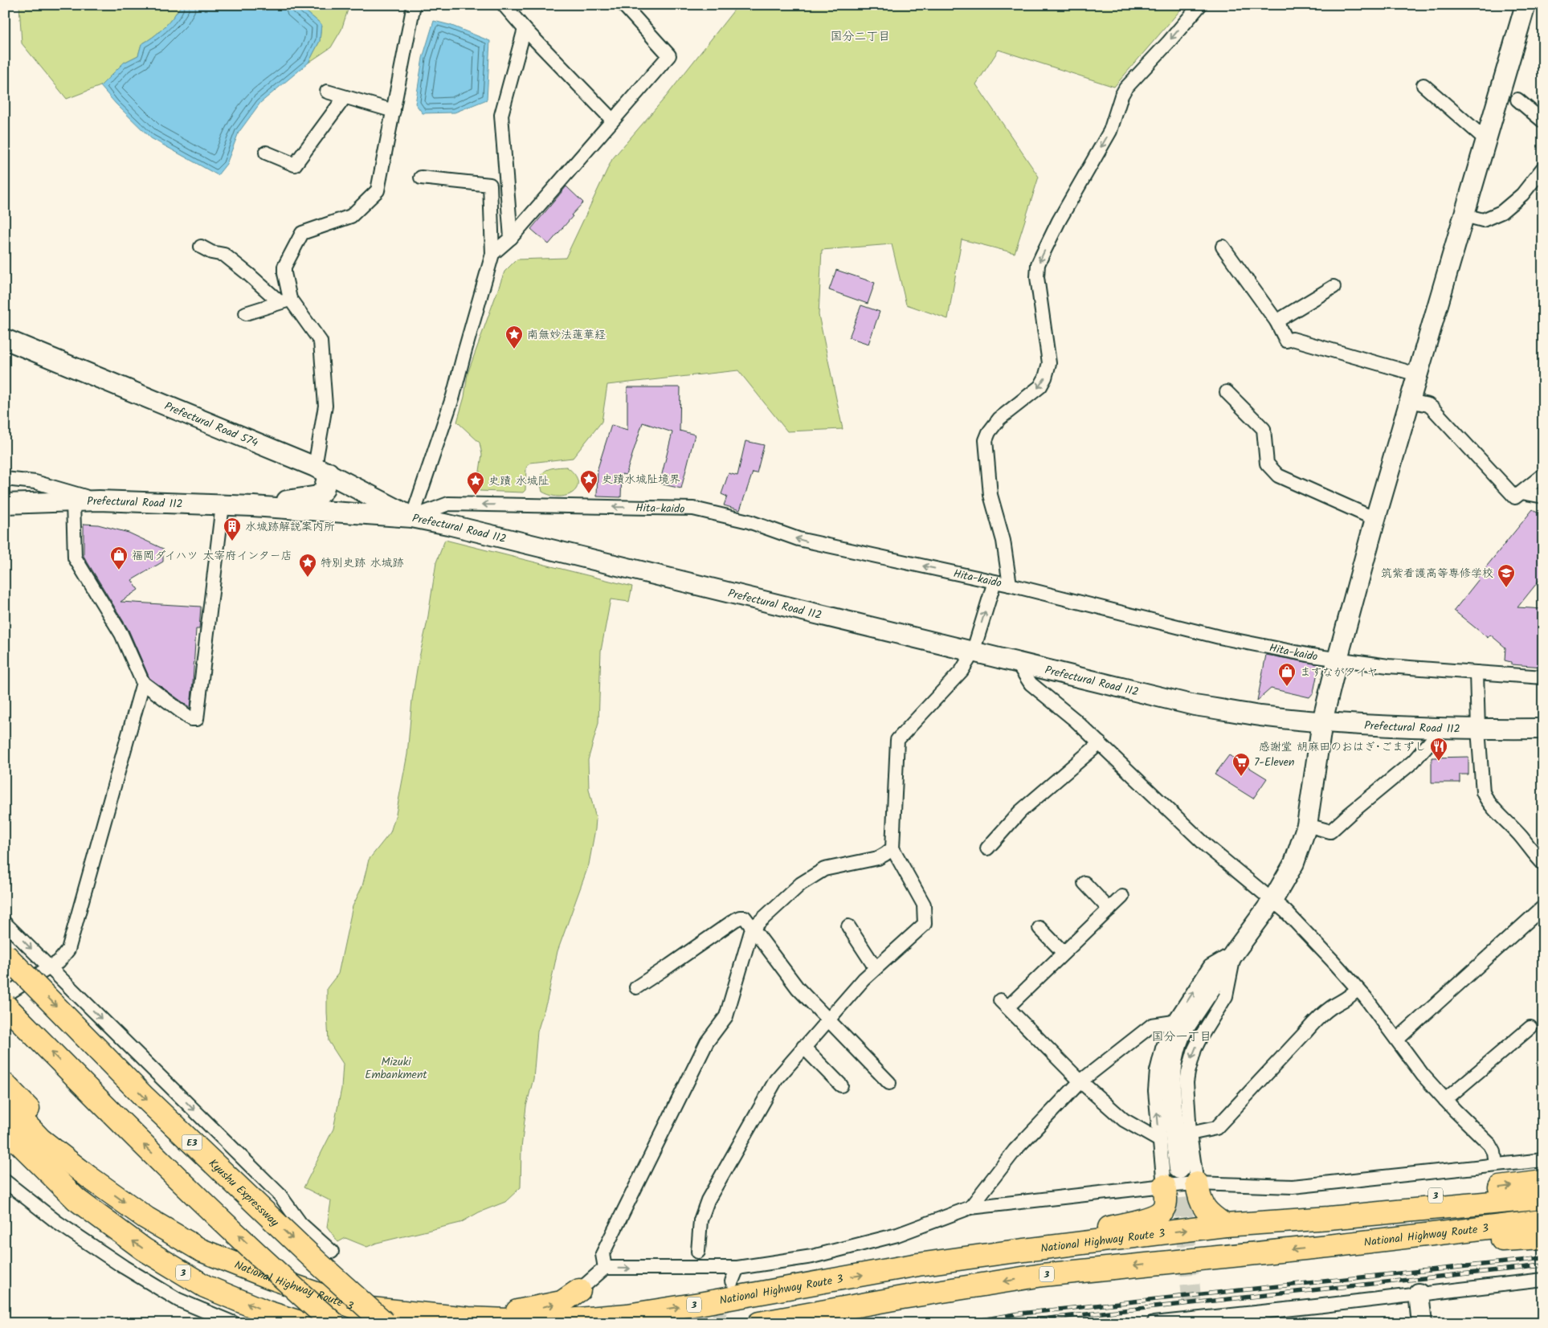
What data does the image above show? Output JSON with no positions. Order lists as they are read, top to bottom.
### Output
{
  "streets": {
    "highway": [
      "E3",
      "Kyushu Expressway",
      "3",
      "National Highway Route 3"
    ],
    "main road": ["Prefectural Road 574", "Prefectural Road 112"],
    "street": ["Hita-kaido"]
  },
  "crossings": [
    ["Prefectural Road 574", "Prefectural Road 112"],
    ["Prefectural Road 574", "Hita-kaido"],
    ["Prefectural Road 112", "Hita-kaido"],
    ["3", "National Highway Route 3"]
  ],
  "one_way": ["Hita-kaido"],
  "districts": ["国分二丁目", "国分一丁目"],
  "parks": ["Mizuki Embankment"],
  "places": {
    "place": [
      "南無妙法蓮華経",
      "史蹟水城阯境界",
      "史蹟 水城阯",
      "特別史跡 水城跡"
    ],
    "building": ["水城跡解説案内所"],
    "shop": ["福岡ダイハツ 太宰府インタ－店", "ますながタイヤ"],
    "school or university": ["筑紫看護高等専修学校"],
    "restaurant": ["感謝堂 胡麻田のおはぎ･ごまずし"],
    "supermarket": ["7-Eleven"]
  }
}
